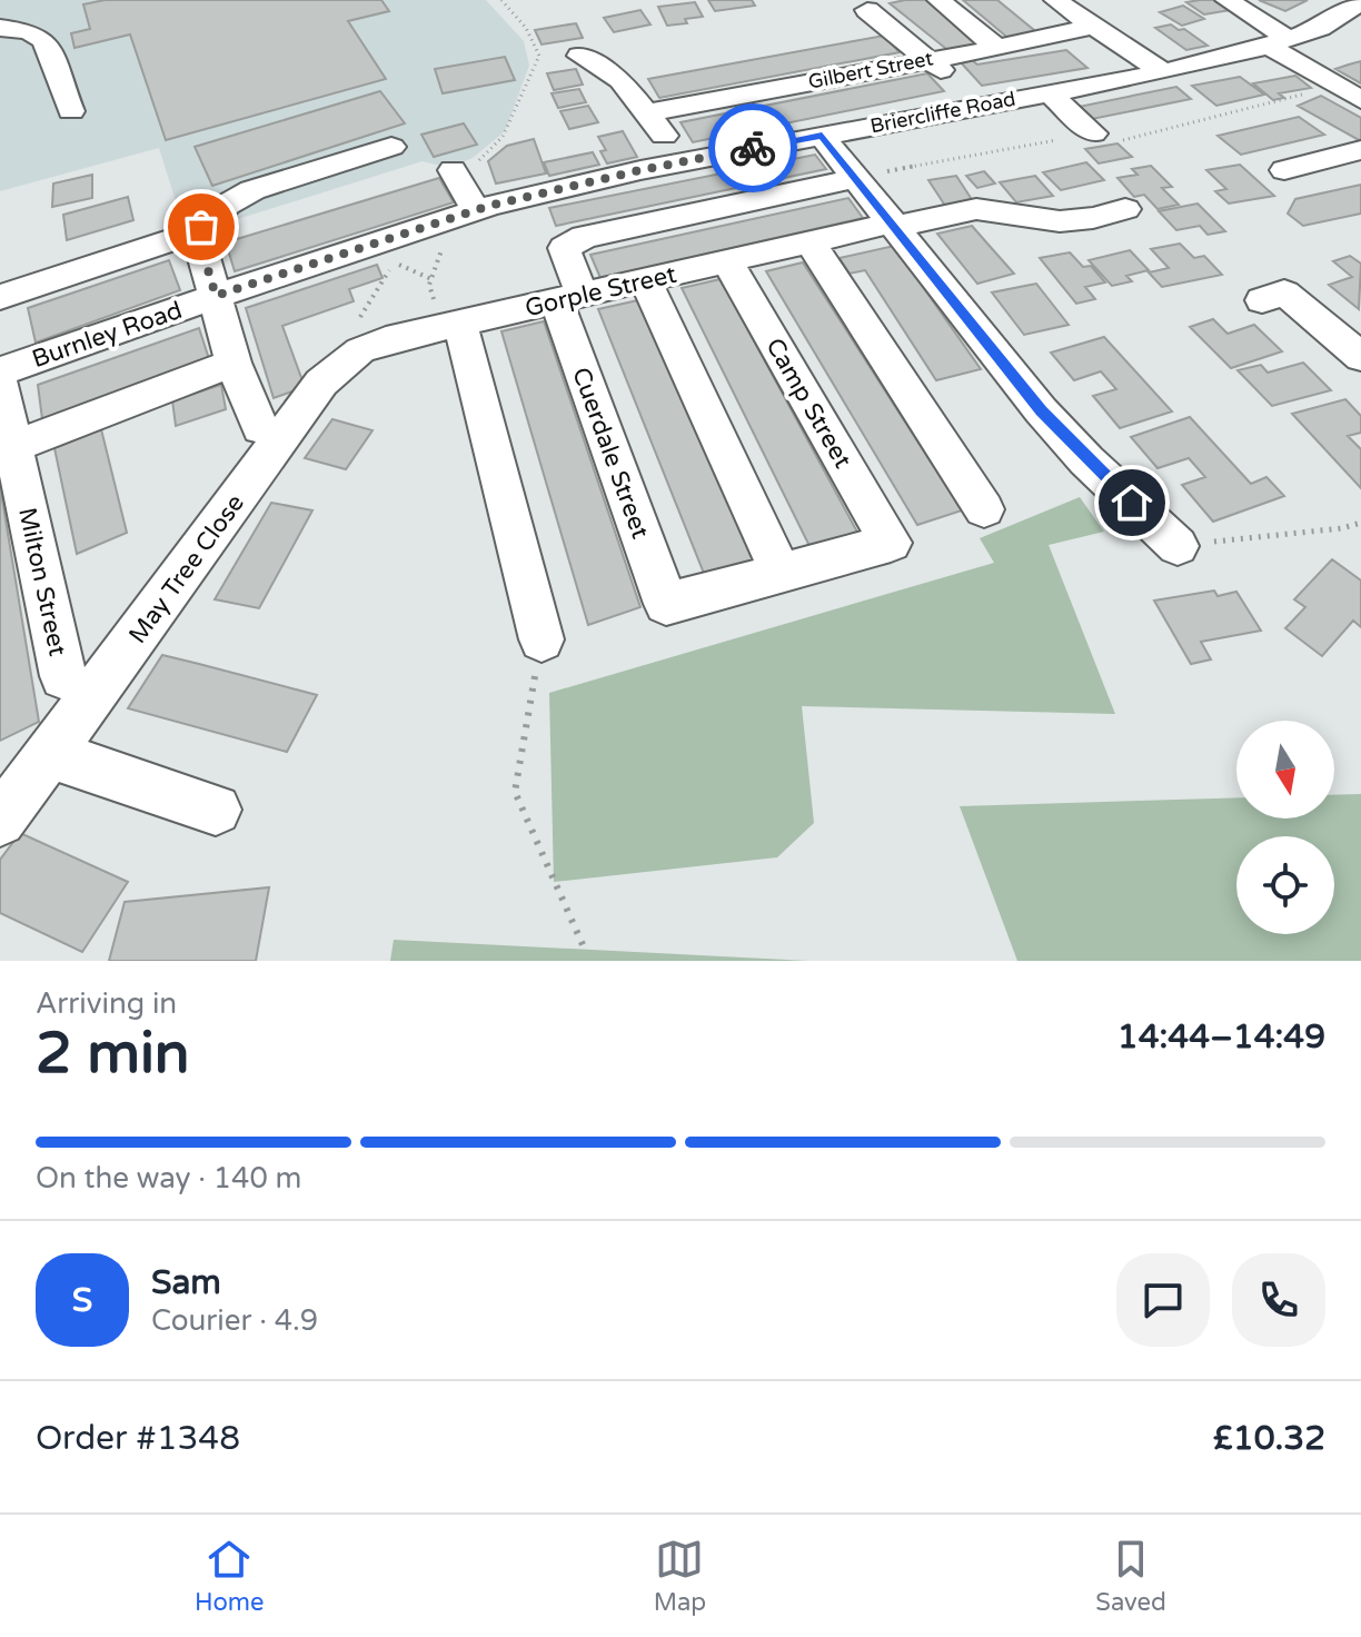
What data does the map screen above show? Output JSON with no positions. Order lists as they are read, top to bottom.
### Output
{
  "streets": {
    "street": [
      "Gilbert Street",
      "Briercliffe Road",
      "Gorple Street",
      "Burnley Road",
      "Camp Street",
      "Cuerdale Street",
      "May Tree Close",
      "Milton Street"
    ]
  },
  "crossings": [
    ["Briercliffe Road", "Burnley Road"],
    ["Gorple Street", "Camp Street"],
    ["Gorple Street", "Cuerdale Street"],
    ["Gorple Street", "May Tree Close"],
    ["Burnley Road", "Milton Street"],
    ["Camp Street", "Cuerdale Street"]
  ],
  "north": "bottom",
  "page": {
    "heading": ["2 min", "Arriving in", "14:44–14:49"],
    "panel": [
      "Sam",
      "Courier · 4.9",
      "Order #1348",
      "£10.32"
    ],
    "bar": "On the way · 140 m",
    "round": "S",
    "tabs": ["Home", "Map", "Saved"]
  }
}
